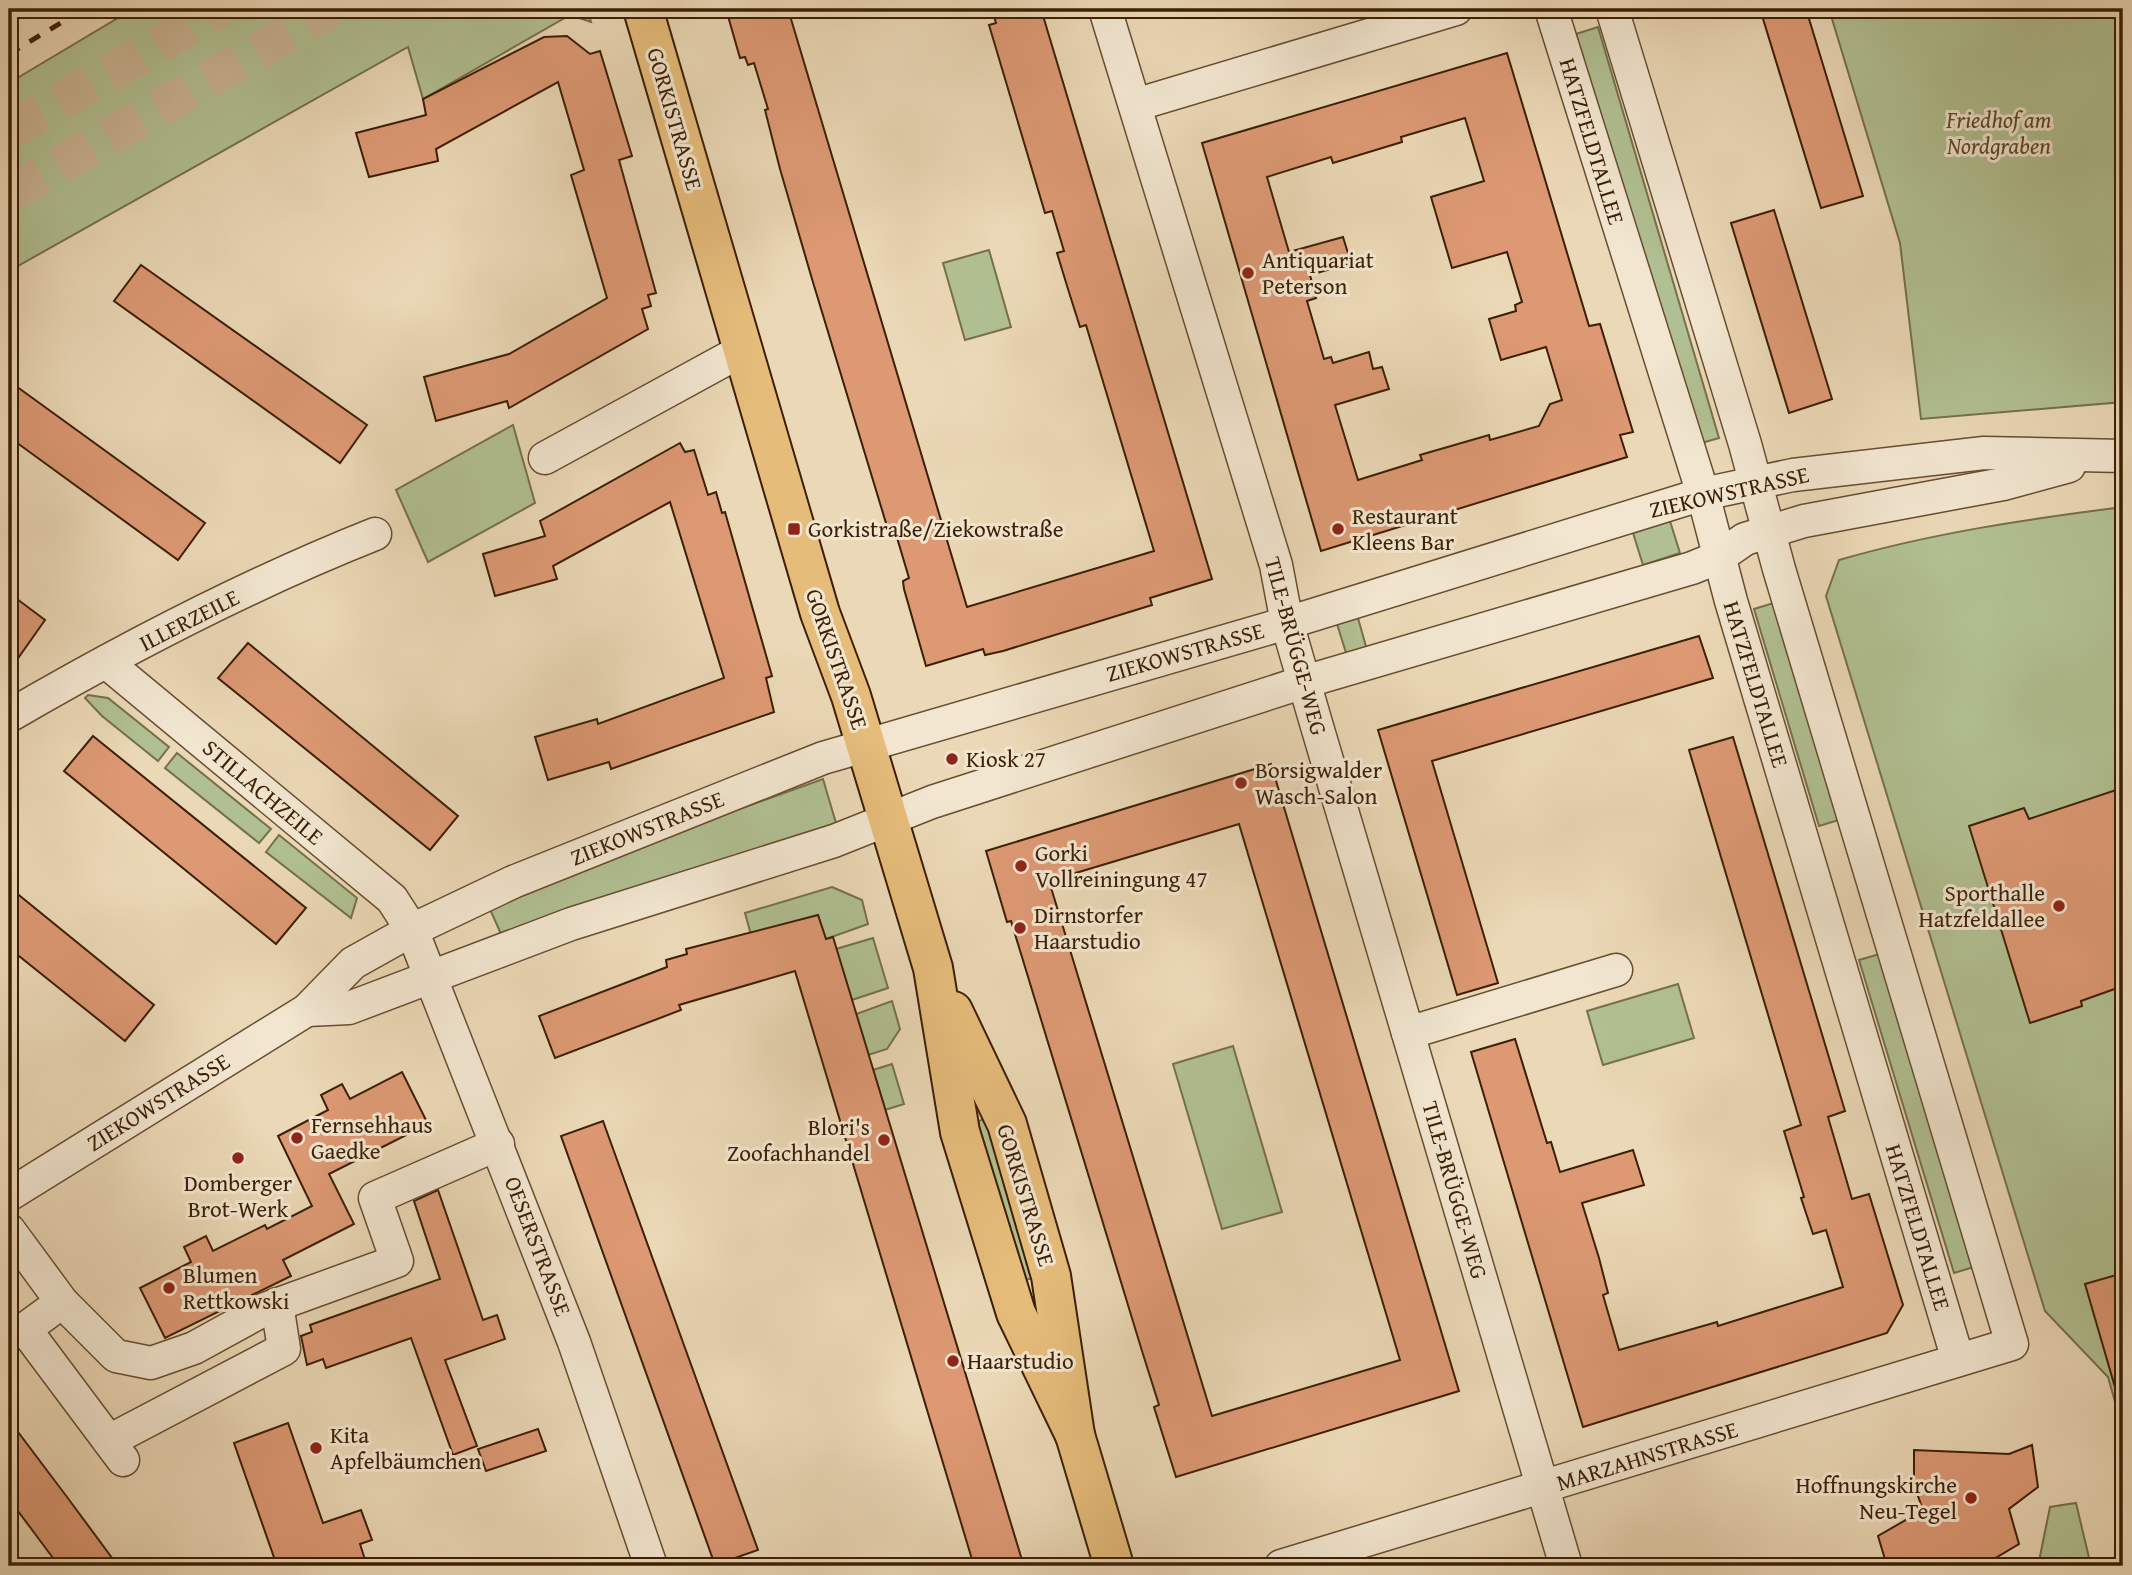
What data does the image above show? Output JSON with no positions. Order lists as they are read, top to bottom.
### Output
{
  "streets": {
    "main road": ["GORKISTRASSE"],
    "street": [
      "HATZFELDTALLEE",
      "ZIEKOWSTRASSE",
      "ILLERZEILE",
      "TILE-BRÜGGE-WEG",
      "STILLACHZEILE",
      "OESERSTRASSE",
      "MARZAHNSTRASSE"
    ]
  },
  "crossings": [
    ["GORKISTRASSE", "ZIEKOWSTRASSE"],
    ["HATZFELDTALLEE", "ZIEKOWSTRASSE"],
    ["HATZFELDTALLEE", "MARZAHNSTRASSE"],
    ["ZIEKOWSTRASSE", "TILE-BRÜGGE-WEG"],
    ["ZIEKOWSTRASSE", "STILLACHZEILE"],
    ["ZIEKOWSTRASSE", "OESERSTRASSE"],
    ["ZIEKOWSTRASSE", "MARZAHNSTRASSE"],
    ["ILLERZEILE", "STILLACHZEILE"],
    ["TILE-BRÜGGE-WEG", "MARZAHNSTRASSE"],
    ["STILLACHZEILE", "OESERSTRASSE"]
  ],
  "parks": ["Friedhof am Nordgraben"],
  "places": {
    "other": [
      "Antiquariat Peterson",
      "Restaurant Kleens Bar",
      "Kiosk 27",
      "Borsigwalder Wasch-Salon",
      "Gorki Vollreiningung 47",
      "Sporthalle Hatzfeldallee",
      "Dirnstorfer Haarstudio",
      "Fernsehhaus Gaedke",
      "Blori's Zoofachhandel",
      "Domberger Brot-Werk",
      "Blumen Rettkowski",
      "Haarstudio",
      "Kita Apfelbäumchen",
      "Hoffnungskirche Neu-Tegel"
    ],
    "transit": ["Gorkistraße/Ziekowstraße"]
  }
}
